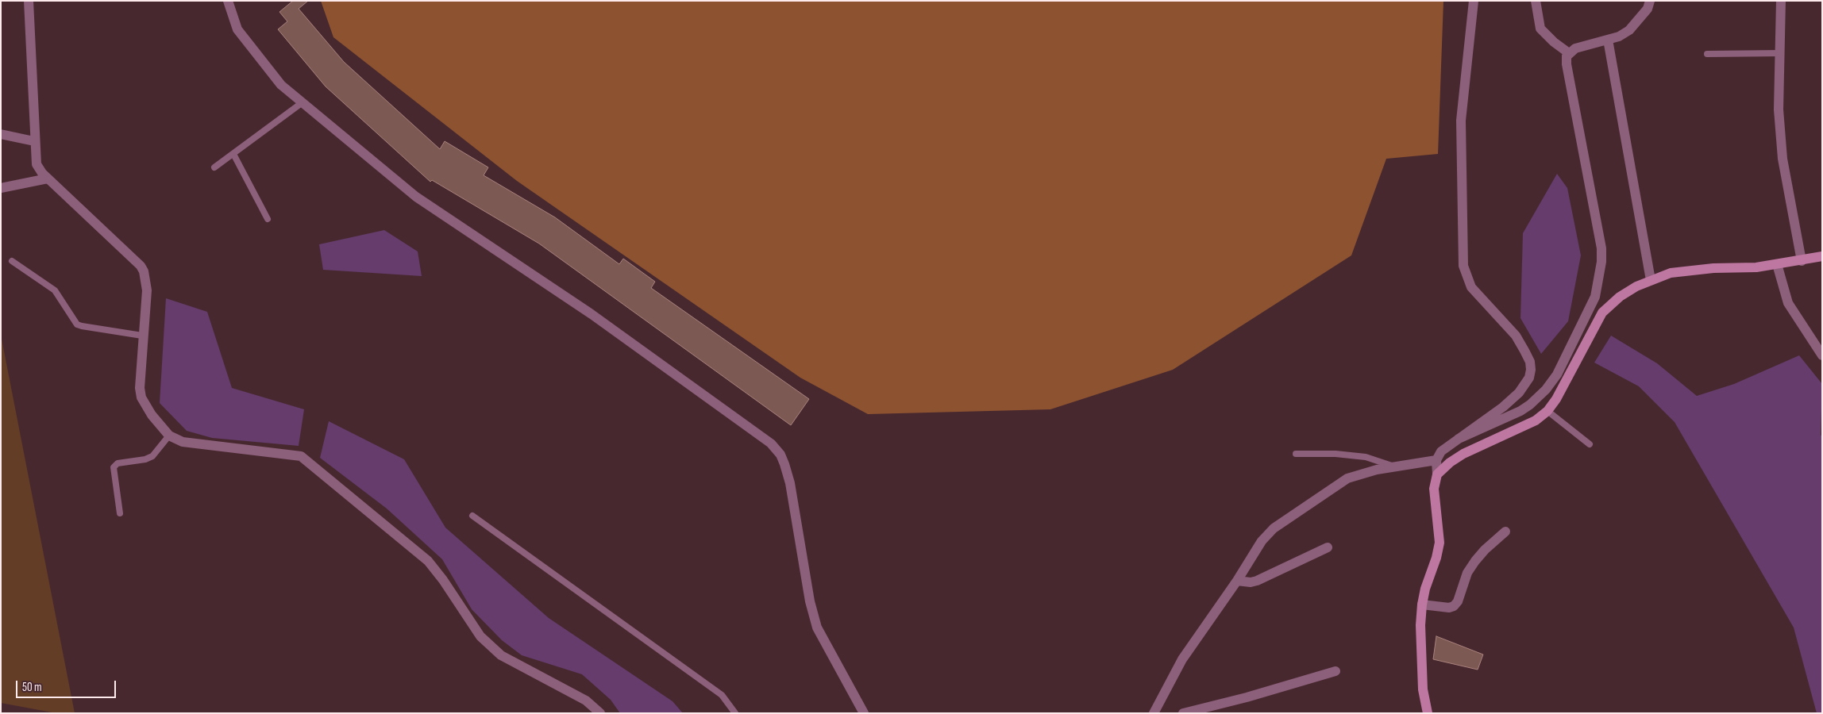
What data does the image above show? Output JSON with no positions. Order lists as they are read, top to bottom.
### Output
{
  "scale_bar": "50 m"
}
